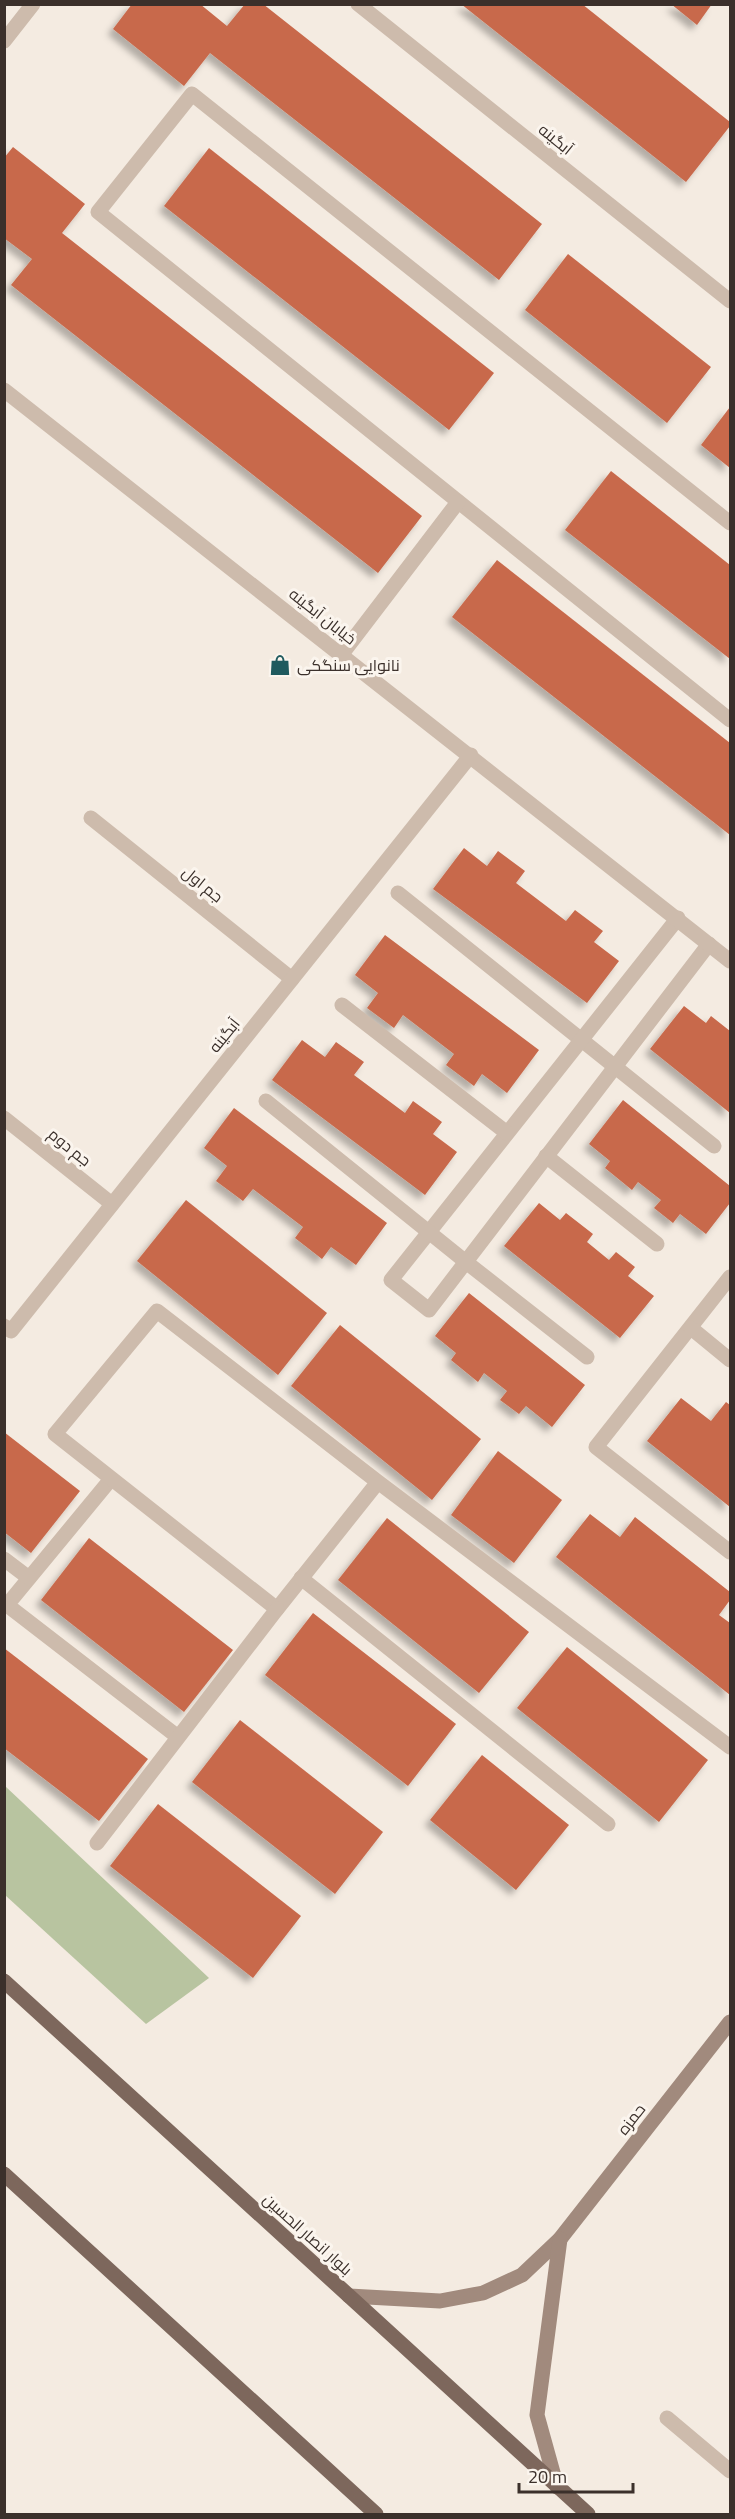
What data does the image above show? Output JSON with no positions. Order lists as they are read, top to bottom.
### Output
{
  "streets": {
    "main road": ["حمزه", "بلوار انصار الحسین"],
    "street": [
      "آبگینه",
      "خیابان آبگینه",
      "جم اول",
      "جم دوم"
    ]
  },
  "crossings": [
    ["آبگینه", "خیابان آبگینه"],
    ["آبگینه", "جم اول"],
    ["آبگینه", "جم دوم"],
    ["حمزه", "بلوار انصار الحسین"]
  ],
  "places": {
    "shop": ["نانوایی سنگکی"]
  },
  "scale_bar": "20 m"
}
